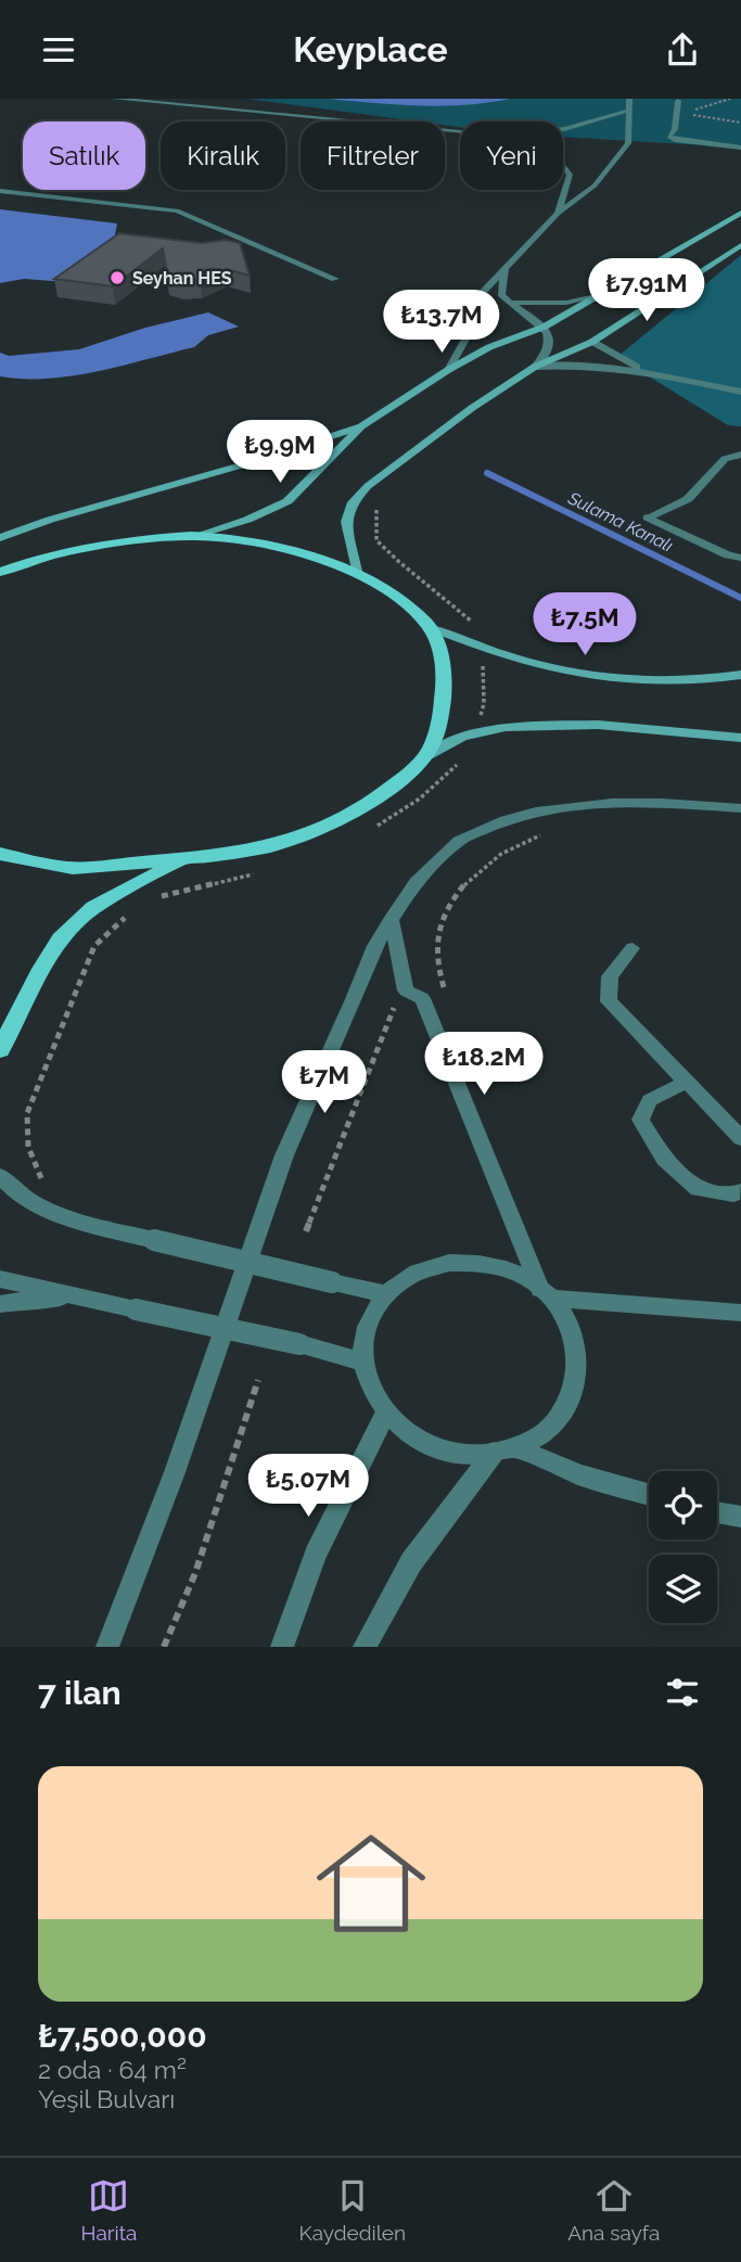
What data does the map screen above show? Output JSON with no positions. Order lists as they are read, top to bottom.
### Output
{
  "water": ["Sulama Kanalı"],
  "places": ["Seyhan HES"],
  "page": {
    "header": "Keyplace",
    "chip": [
      "Satılık",
      "Kiralık",
      "Filtreler",
      "Yeni"
    ],
    "price": [
      "₺7.91M",
      "₺13.7M",
      "₺9.9M",
      "₺7.5M",
      "₺18.2M",
      "₺7M",
      "₺5.07M"
    ],
    "heading": "7 ilan",
    "list": [
      {
        "name": "₺7,500,000",
        "note": "2 oda · 64 m² · Yeşil Bulvarı"
      }
    ],
    "tabs": ["Harita", "Kaydedilen", "Ana sayfa"]
  }
}
